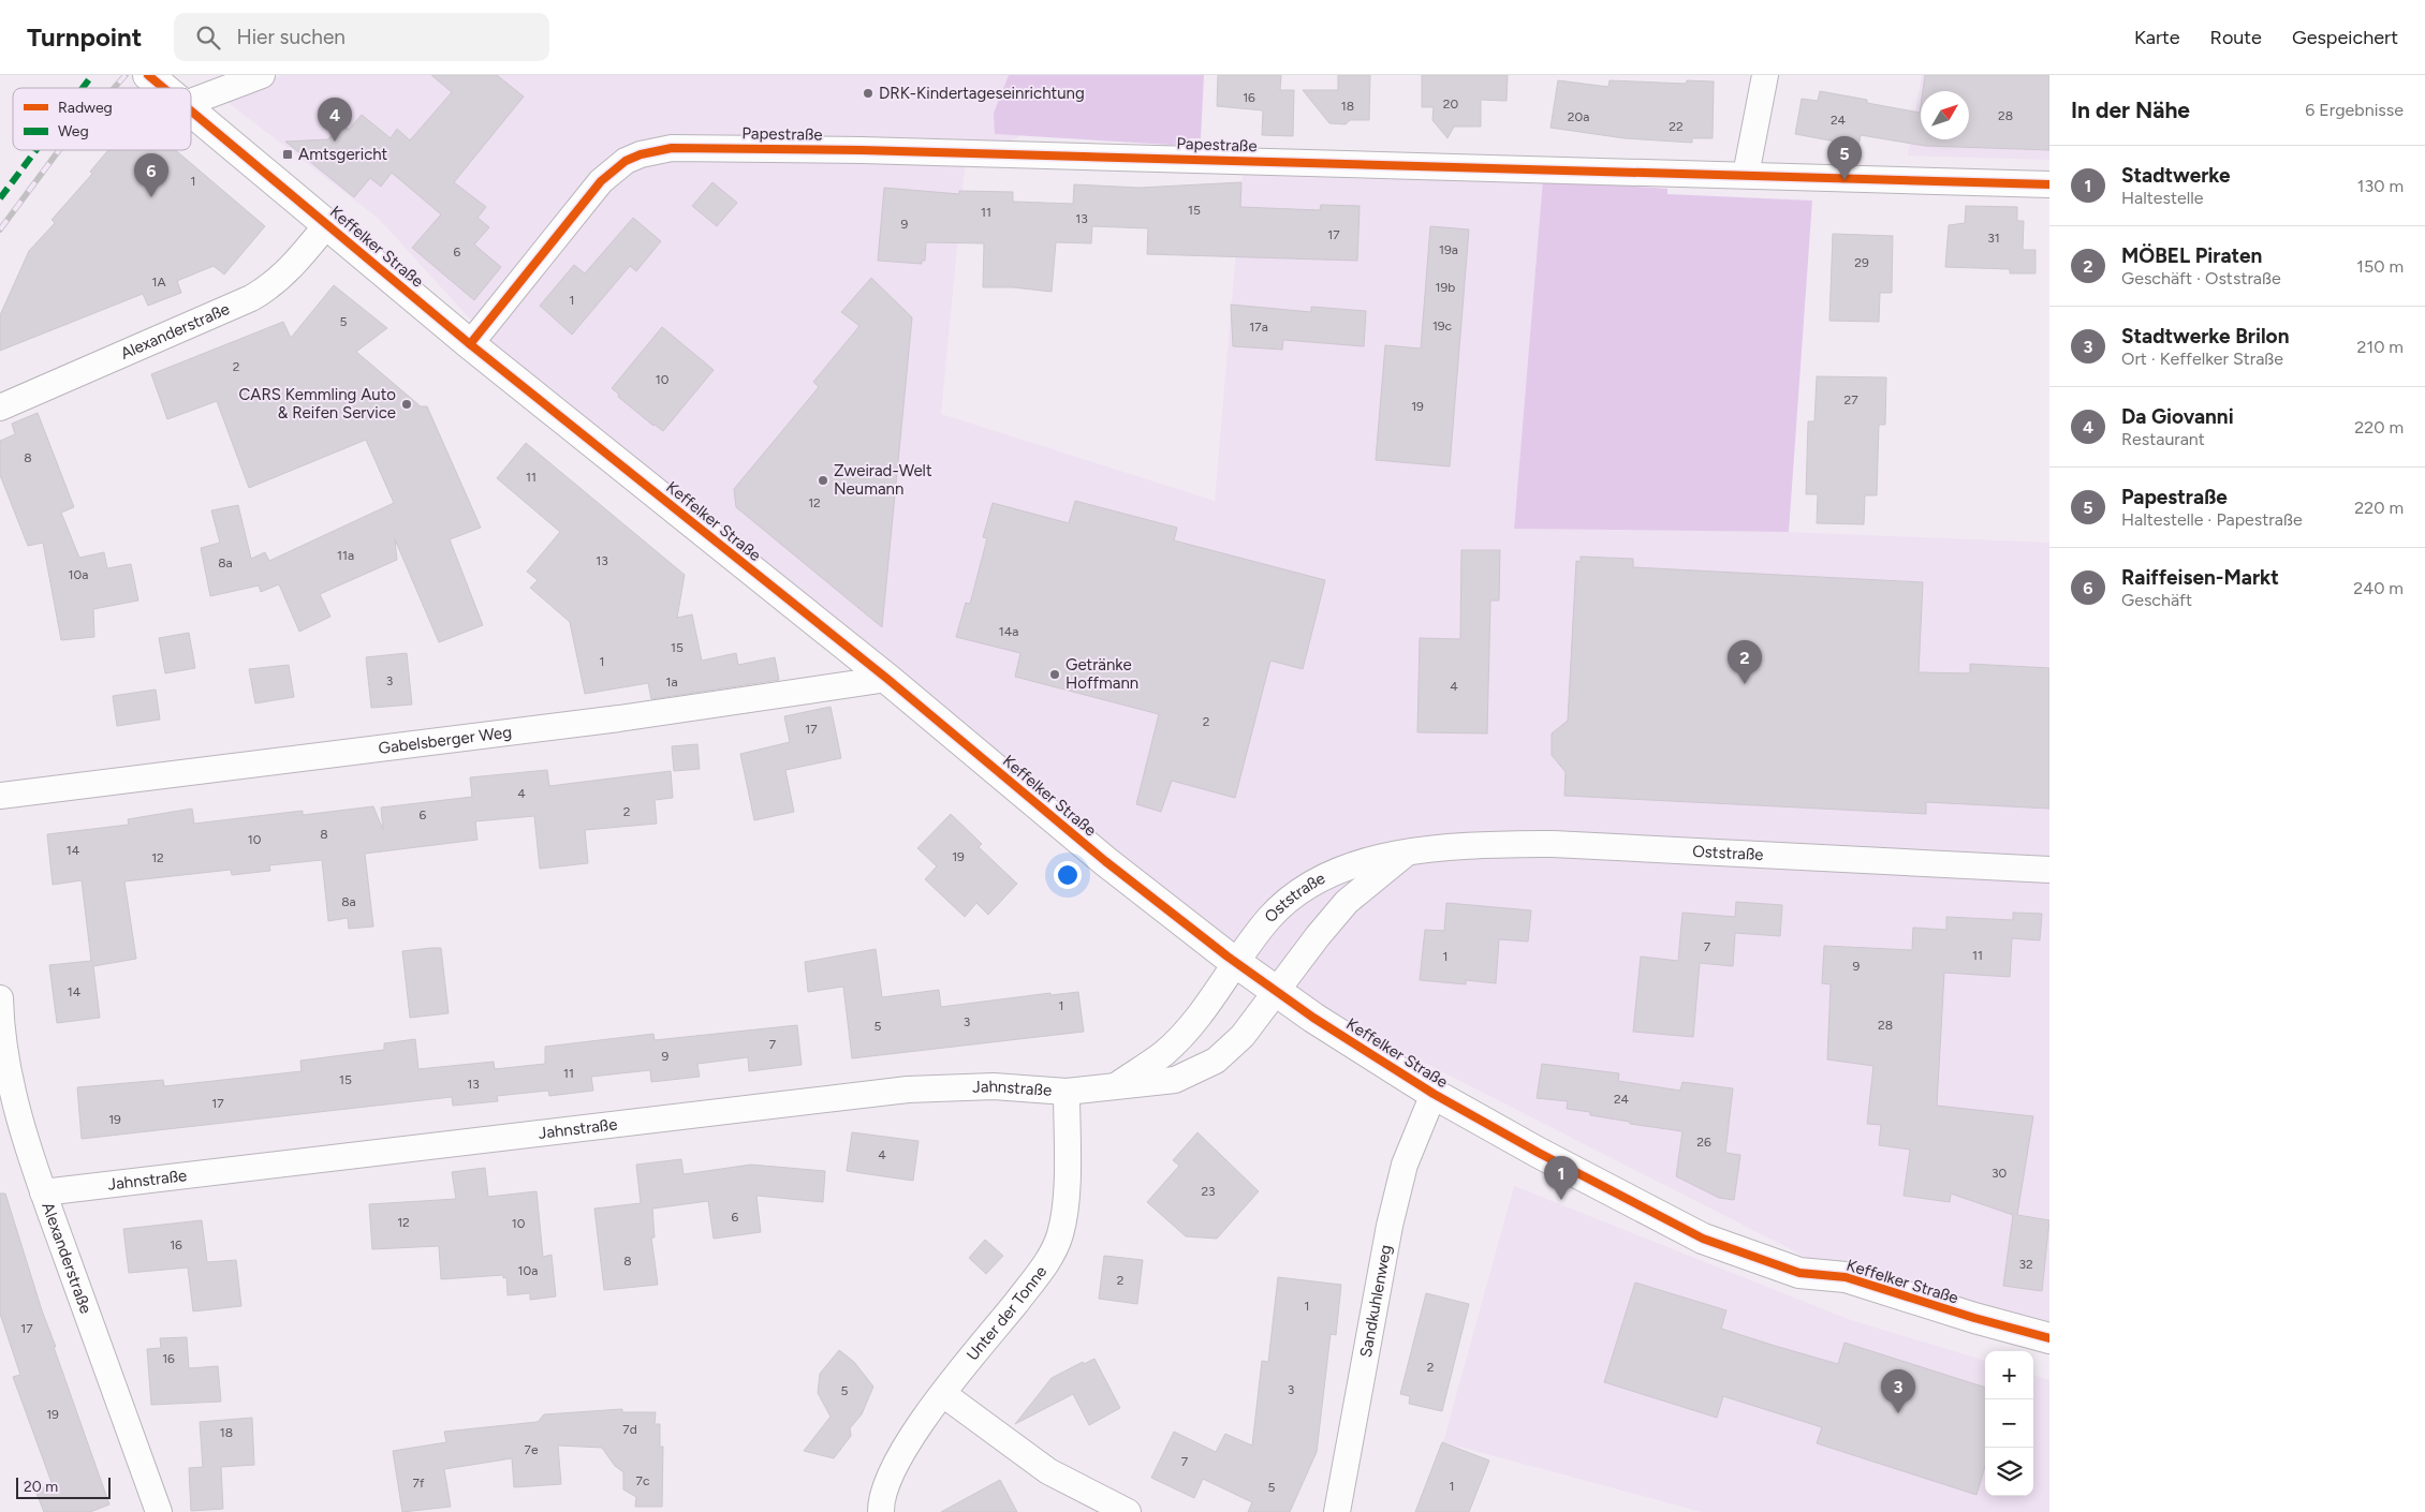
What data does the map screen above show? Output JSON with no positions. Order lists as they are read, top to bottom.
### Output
{
  "streets": {
    "street": [
      "Papestraße",
      "Keffelker Straße",
      "Alexanderstraße",
      "Gabelsberger Weg",
      "Oststraße",
      "Jahnstraße",
      "Sandkuhlenweg",
      "Unter der Tonne"
    ]
  },
  "crossings": [
    ["Papestraße", "Keffelker Straße"],
    ["Keffelker Straße", "Alexanderstraße"],
    ["Keffelker Straße", "Gabelsberger Weg"],
    ["Keffelker Straße", "Oststraße"],
    ["Keffelker Straße", "Jahnstraße"],
    ["Keffelker Straße", "Sandkuhlenweg"],
    ["Alexanderstraße", "Jahnstraße"],
    ["Oststraße", "Jahnstraße"],
    ["Jahnstraße", "Unter der Tonne"]
  ],
  "places": {
    "other": [
      "DRK-Kindertageseinrichtung",
      "CARS Kemmling Auto & Reifen Service",
      "Zweirad-Welt Neumann",
      "Getränke Hoffmann"
    ],
    "transit": ["Amtsgericht"]
  },
  "house_numbers": [
    "16",
    "20",
    "18",
    "28",
    "20a",
    "24",
    "22",
    "1",
    "15",
    "11",
    "13",
    "9",
    "17",
    "31",
    "19a",
    "6",
    "29",
    "1A",
    "19b",
    "1",
    "5",
    "19c",
    "17a",
    "2",
    "10",
    "27",
    "19",
    "8",
    "11",
    "12",
    "11a",
    "13",
    "8a",
    "10a",
    "14a",
    "15",
    "1",
    "3",
    "1a",
    "4",
    "2",
    "17",
    "4",
    "2",
    "6",
    "8",
    "10",
    "14",
    "19",
    "12",
    "8a",
    "7",
    "11",
    "1",
    "9",
    "14",
    "1",
    "3",
    "28",
    "5",
    "7",
    "9",
    "11",
    "15",
    "13",
    "24",
    "17",
    "19",
    "26",
    "4",
    "30",
    "23",
    "6",
    "12",
    "10",
    "16",
    "8",
    "32",
    "10a",
    "2",
    "1",
    "17",
    "16",
    "2",
    "3",
    "5",
    "19",
    "7d",
    "18",
    "7e",
    "7",
    "7c",
    "7f",
    "1",
    "5"
  ],
  "legend": ["Radweg", "Weg"],
  "scale_bar": "20 m",
  "north": "top right",
  "page": {
    "header": "Turnpoint",
    "search": "Hier suchen",
    "nav": ["Karte", "Route", "Gespeichert"],
    "heading": ["In der Nähe", "6 Ergebnisse"],
    "pins": [
      "4",
      "5",
      "6",
      "2",
      "1",
      "3"
    ],
    "list": [
      {
        "mark": "1",
        "name": "Stadtwerke",
        "note": "Haltestelle",
        "value": "130 m"
      },
      {
        "mark": "2",
        "name": "MÖBEL Piraten",
        "note": "Geschäft · Oststraße",
        "value": "150 m"
      },
      {
        "mark": "3",
        "name": "Stadtwerke Brilon",
        "note": "Ort · Keffelker Straße",
        "value": "210 m"
      },
      {
        "mark": "4",
        "name": "Da Giovanni",
        "note": "Restaurant",
        "value": "220 m"
      },
      {
        "mark": "5",
        "name": "Papestraße",
        "note": "Haltestelle · Papestraße",
        "value": "220 m"
      },
      {
        "mark": "6",
        "name": "Raiffeisen-Markt",
        "note": "Geschäft",
        "value": "240 m"
      }
    ],
    "map_buttons": ["+", "−"],
    "scale": "20 m"
  }
}
